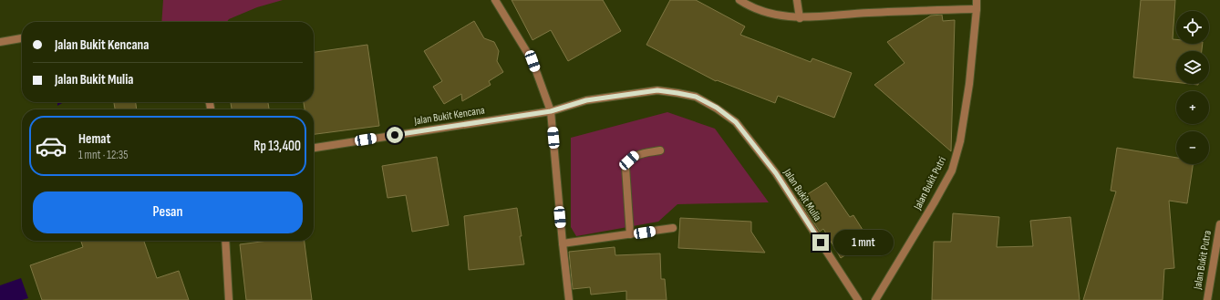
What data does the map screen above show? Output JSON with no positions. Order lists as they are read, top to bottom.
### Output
{
  "streets": {
    "street": [
      "Jalan Bukit Kencana",
      "Jalan Bukit Putri",
      "Jalan Bukit Mulia",
      "Jalan Bukit Putra"
    ]
  },
  "crossings": [
    ["Jalan Bukit Kencana", "Jalan Bukit Mulia"]
  ],
  "page": {
    "map_buttons": ["+", "−"],
    "banner": ["Jalan Bukit Kencana", "Jalan Bukit Mulia"],
    "list": [
      {
        "name": "Hemat",
        "note": "1 mnt · 12:35",
        "value": "Rp 13,400"
      }
    ],
    "buttons": "Pesan",
    "bubble": "1 mnt"
  }
}
